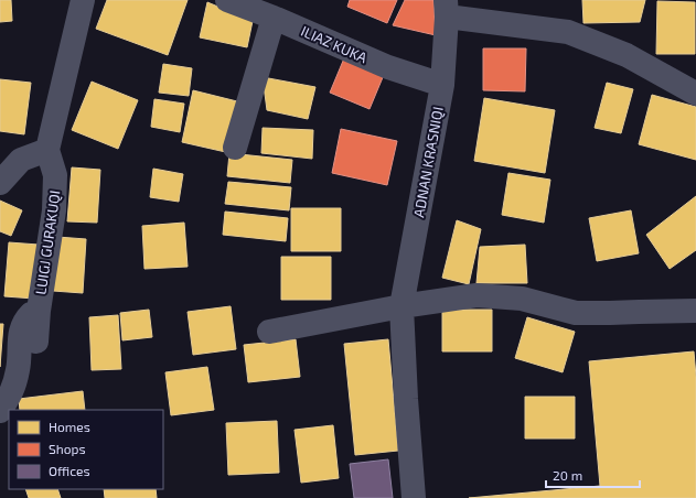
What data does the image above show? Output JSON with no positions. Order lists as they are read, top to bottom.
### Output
{
  "streets": {
    "street": ["ILIAZ KUKA", "ADNAN KRASNIQI", "LUIGJ GURAKUQI"]
  },
  "crossings": [
    ["ILIAZ KUKA", "ADNAN KRASNIQI"]
  ],
  "legend": ["Homes", "Shops", "Offices"],
  "scale_bar": "20 m"
}
